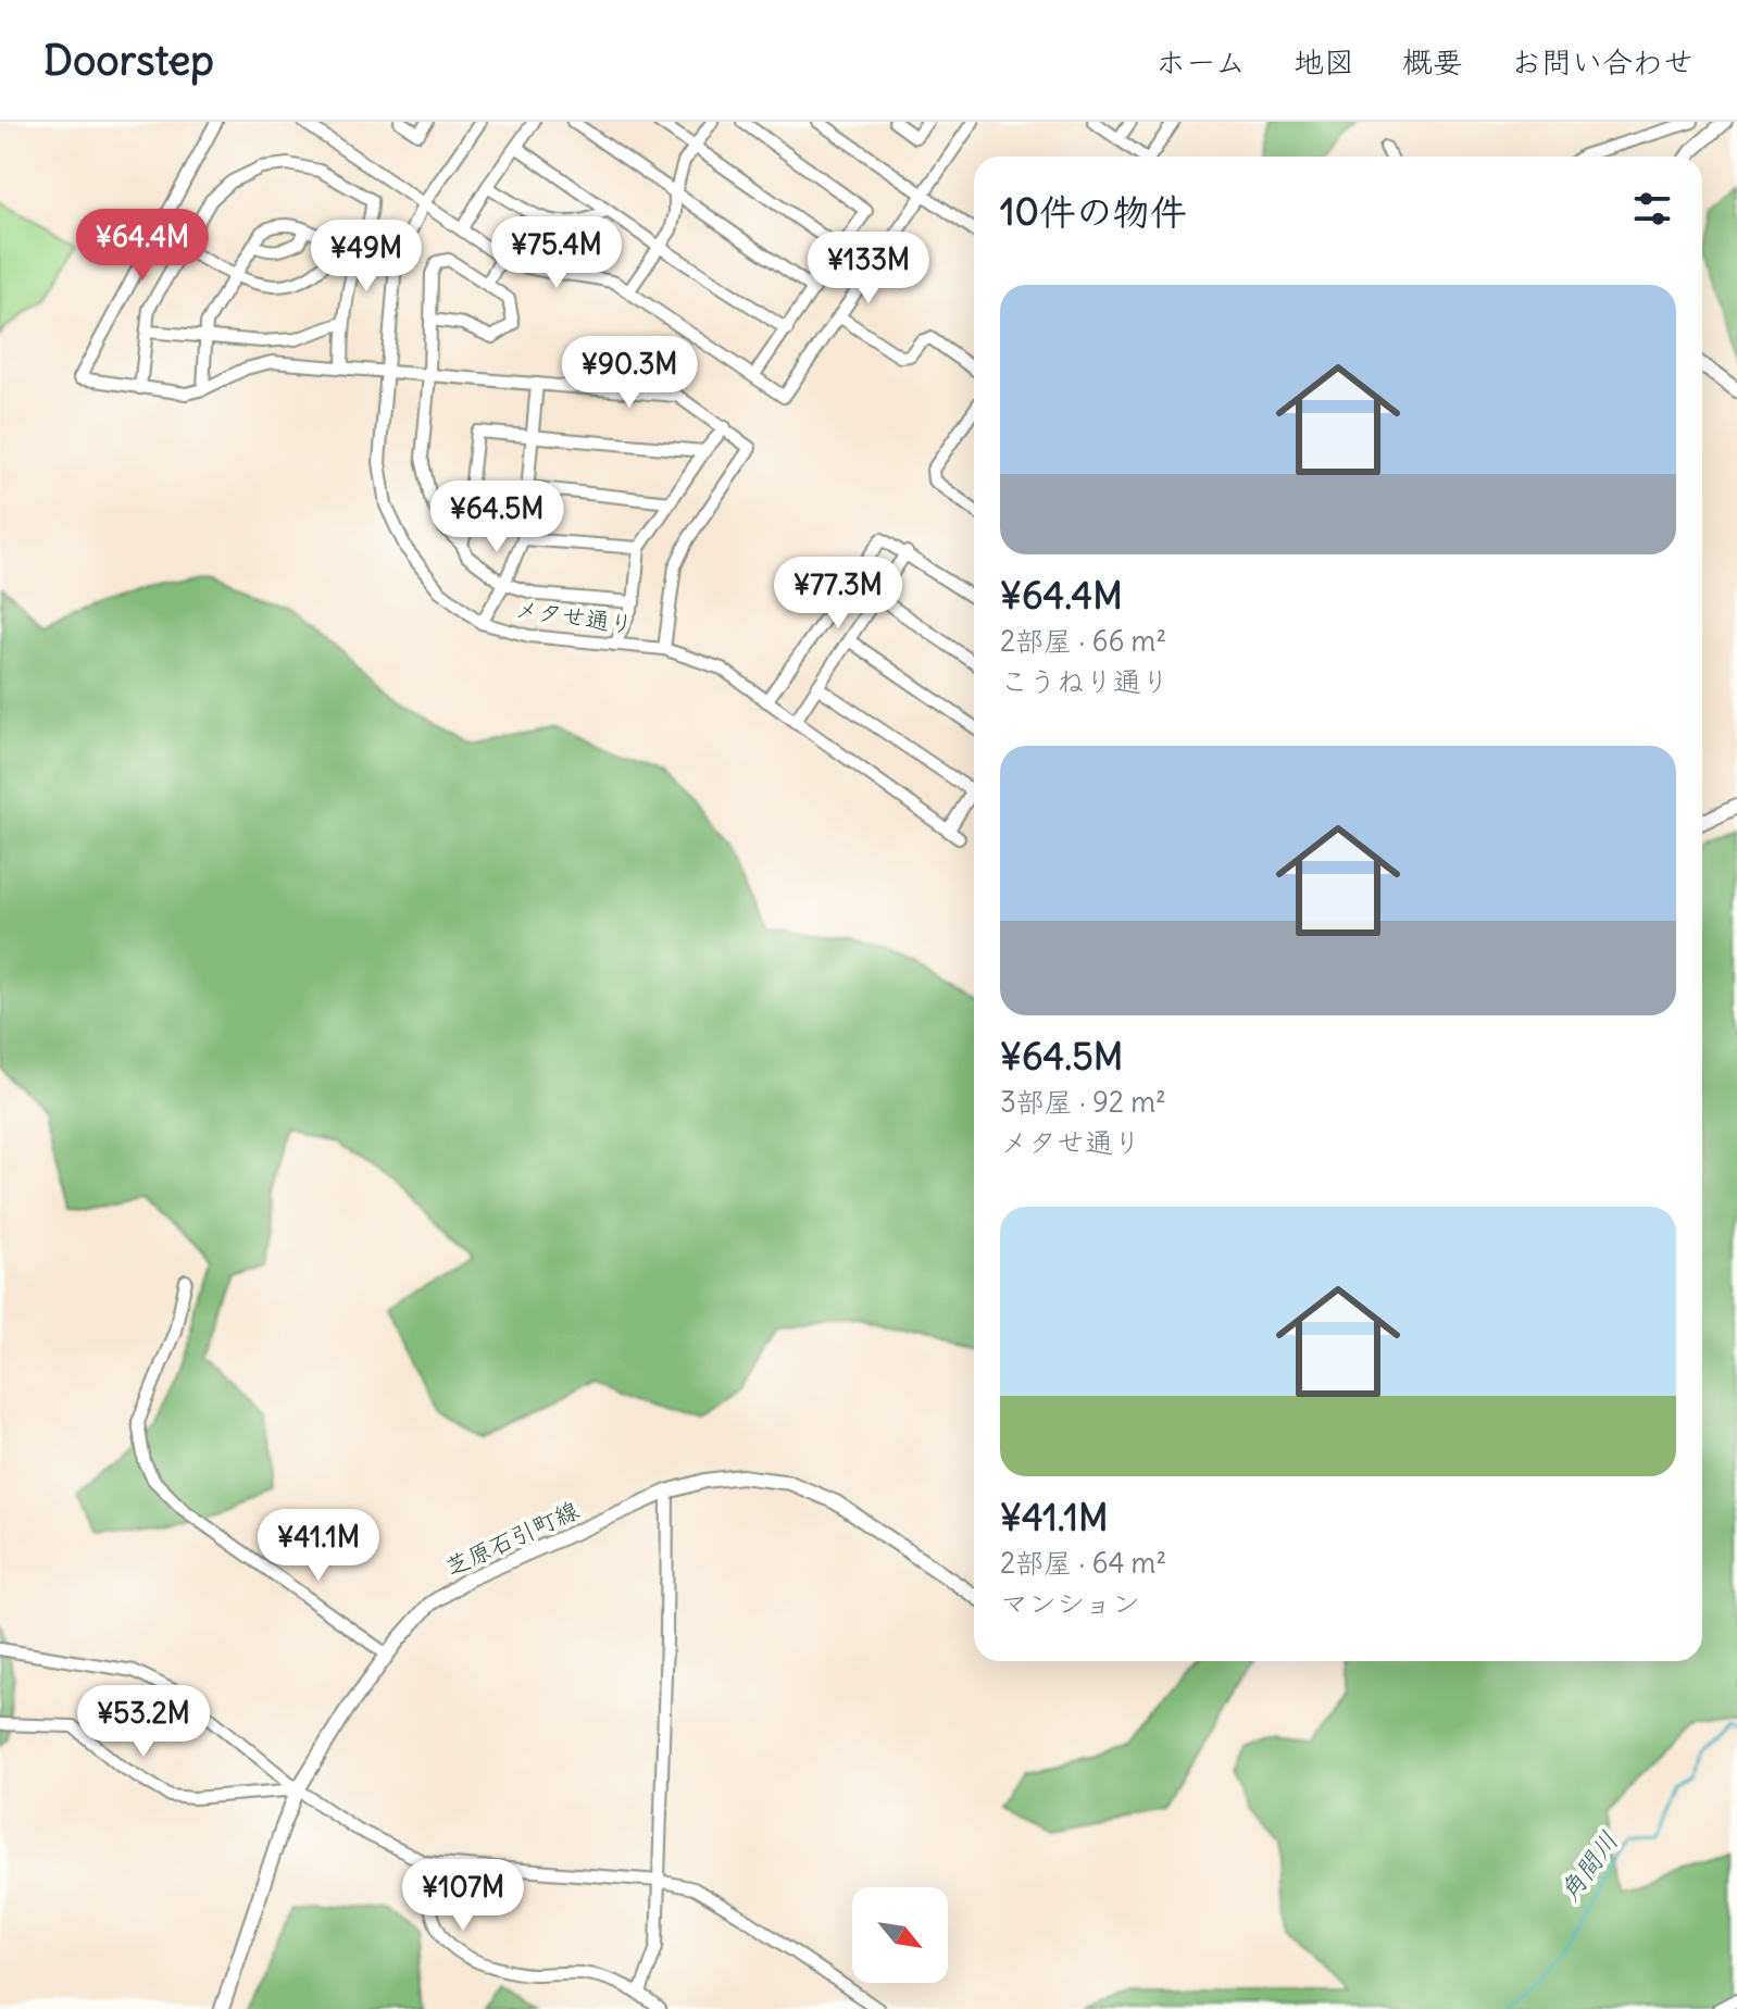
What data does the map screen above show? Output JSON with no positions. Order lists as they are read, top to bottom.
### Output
{
  "streets": {
    "main road": ["芝原石引町線"],
    "street": ["メタせ通り"]
  },
  "water": ["角間川"],
  "north": "bottom right",
  "page": {
    "header": "Doorstep",
    "nav": [
      "ホーム",
      "地図",
      "概要",
      "お問い合わせ"
    ],
    "heading": "10件の物件",
    "price": [
      "¥64.4M",
      "¥75.4M",
      "¥49M",
      "¥133M",
      "¥90.3M",
      "¥64.5M",
      "¥77.3M",
      "¥41.1M",
      "¥53.2M",
      "¥107M"
    ],
    "list": [
      {
        "name": "¥64.4M",
        "note": "2部屋 · 66 m² · こうねり通り"
      },
      {
        "name": "¥64.5M",
        "note": "3部屋 · 92 m² · メタせ通り"
      },
      {
        "name": "¥41.1M",
        "note": "2部屋 · 64 m² · マンション"
      }
    ]
  }
}
